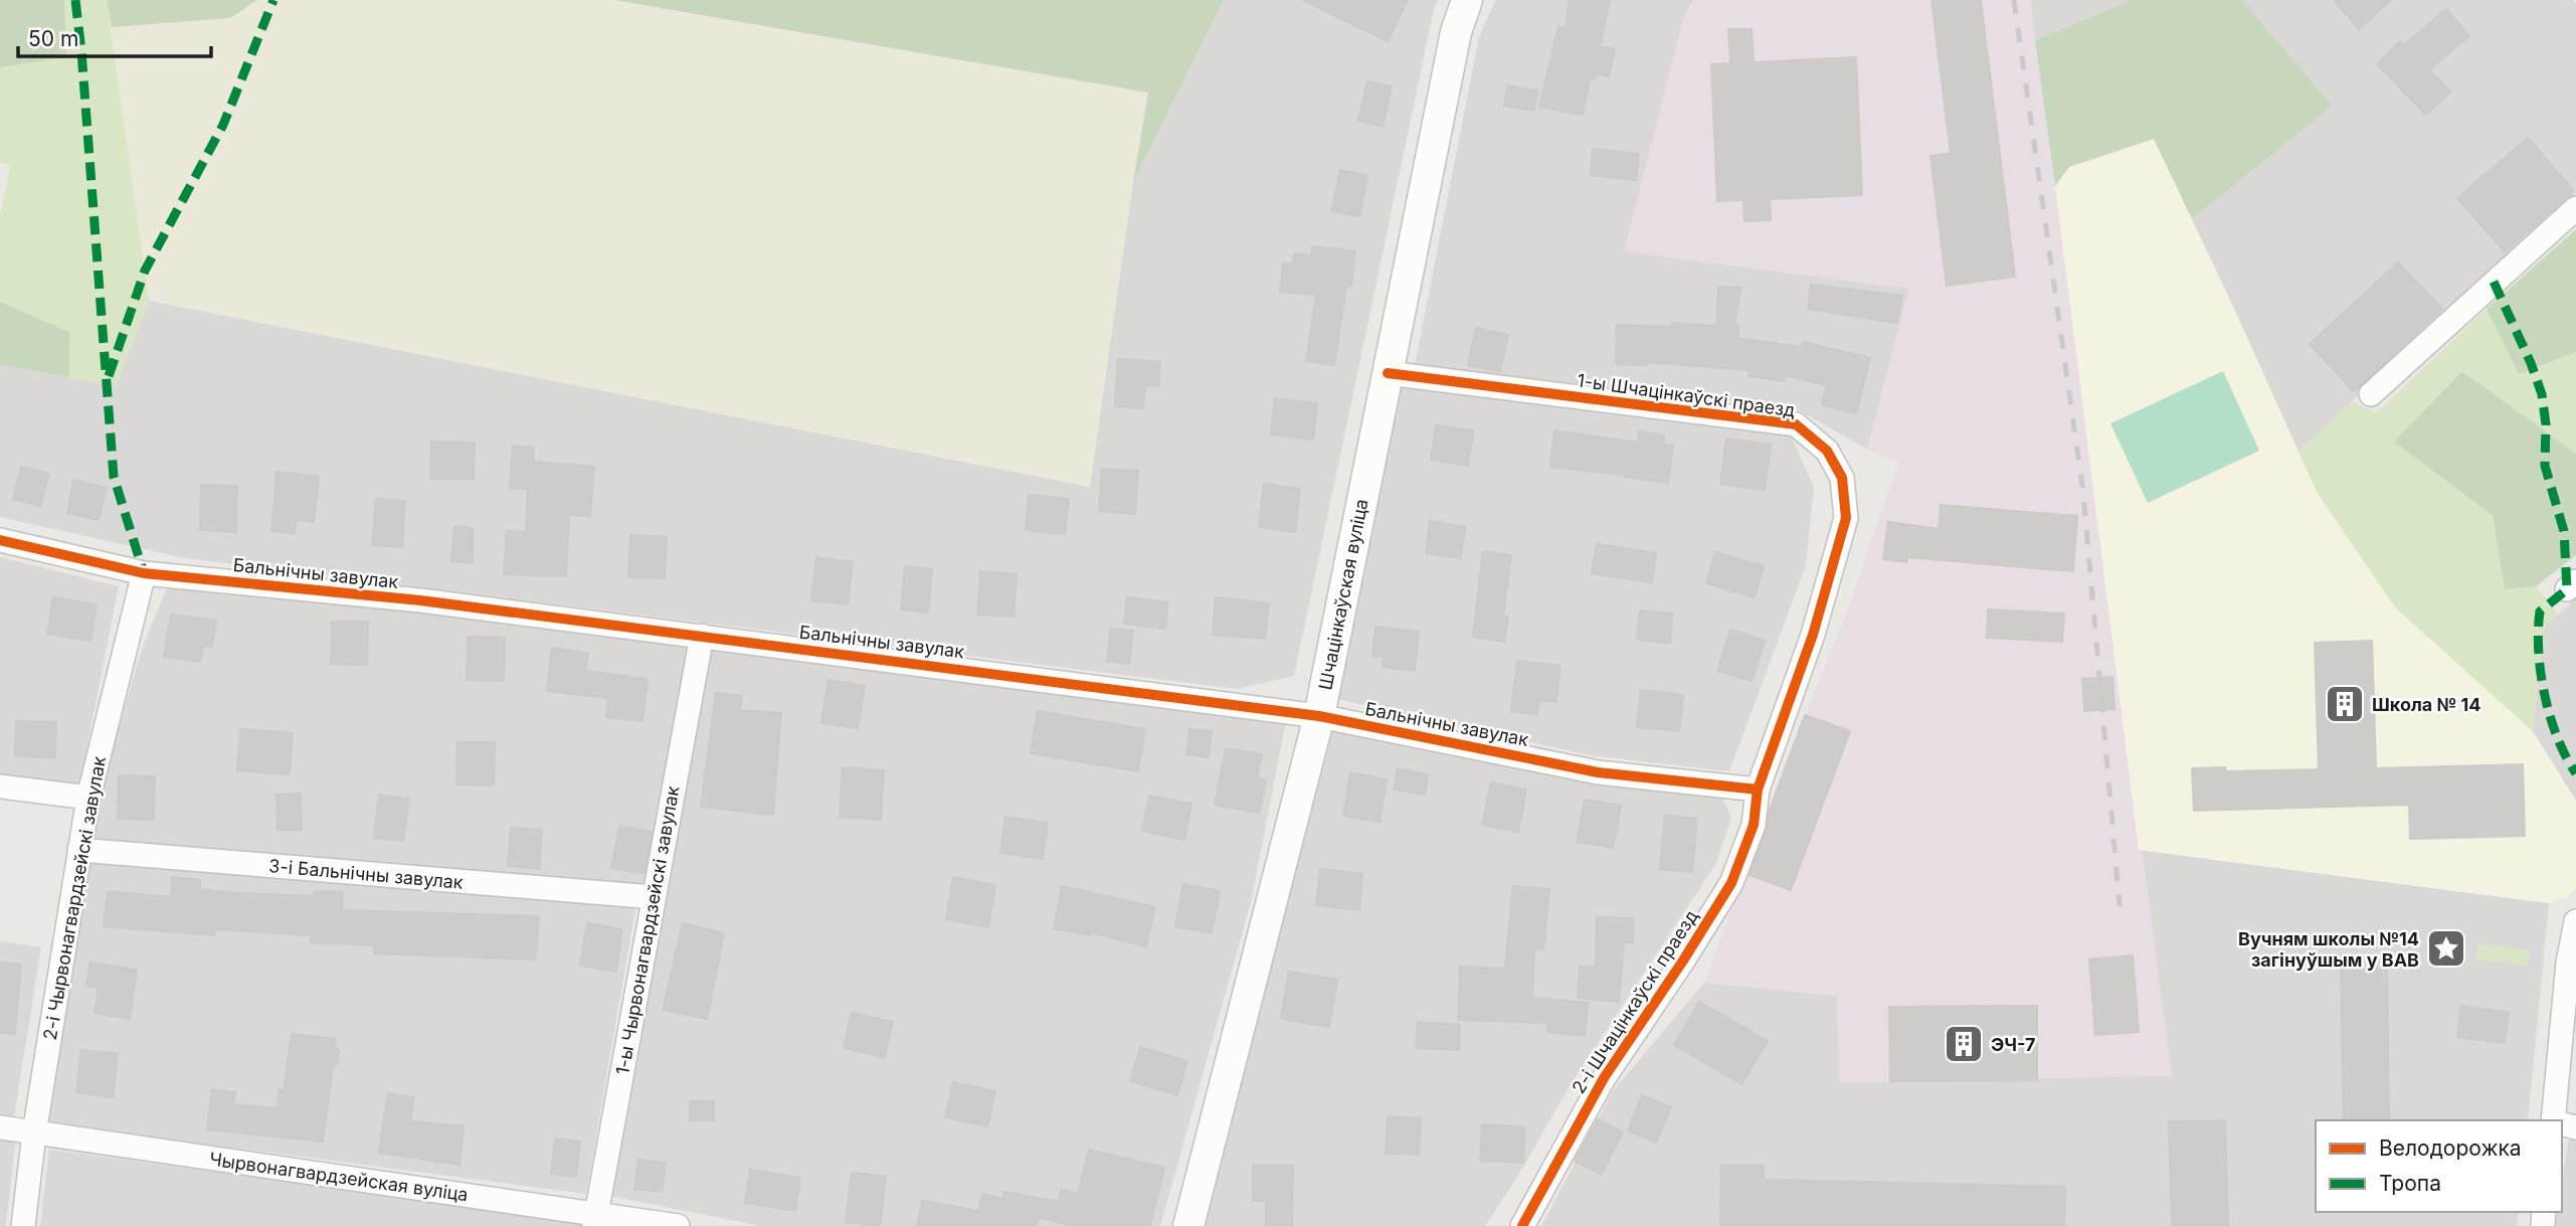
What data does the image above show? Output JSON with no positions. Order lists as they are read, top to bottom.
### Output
{
  "streets": {
    "street": [
      "1-ы Шчацінкаўскі праезд",
      "Бальнічны завулак",
      "Шчацінкаўская вуліца",
      "3-і Бальнічны завулак",
      "2-і Чырвонагвардзейскі завулак",
      "1-ы Чырвонагвардзейскі завулак",
      "2-і Шчацінкаўскі праезд",
      "Чырвонагвардзейская вуліца"
    ]
  },
  "crossings": [
    ["1-ы Шчацінкаўскі праезд", "Бальнічны завулак"],
    ["1-ы Шчацінкаўскі праезд", "Шчацінкаўская вуліца"],
    ["1-ы Шчацінкаўскі праезд", "2-і Шчацінкаўскі праезд"],
    ["Бальнічны завулак", "Шчацінкаўская вуліца"],
    ["Бальнічны завулак", "2-і Чырвонагвардзейскі завулак"],
    ["Бальнічны завулак", "1-ы Чырвонагвардзейскі завулак"],
    ["Бальнічны завулак", "2-і Шчацінкаўскі праезд"],
    ["3-і Бальнічны завулак", "2-і Чырвонагвардзейскі завулак"],
    ["3-і Бальнічны завулак", "1-ы Чырвонагвардзейскі завулак"],
    ["2-і Чырвонагвардзейскі завулак", "Чырвонагвардзейская вуліца"],
    ["1-ы Чырвонагвардзейскі завулак", "Чырвонагвардзейская вуліца"]
  ],
  "places": {
    "building": ["Школа № 14", "ЭЧ-7"],
    "place": ["Вучням школы №14 загінуўшым у ВАВ"]
  },
  "legend": ["Велодорожка", "Тропа"],
  "scale_bar": "50 m"
}
